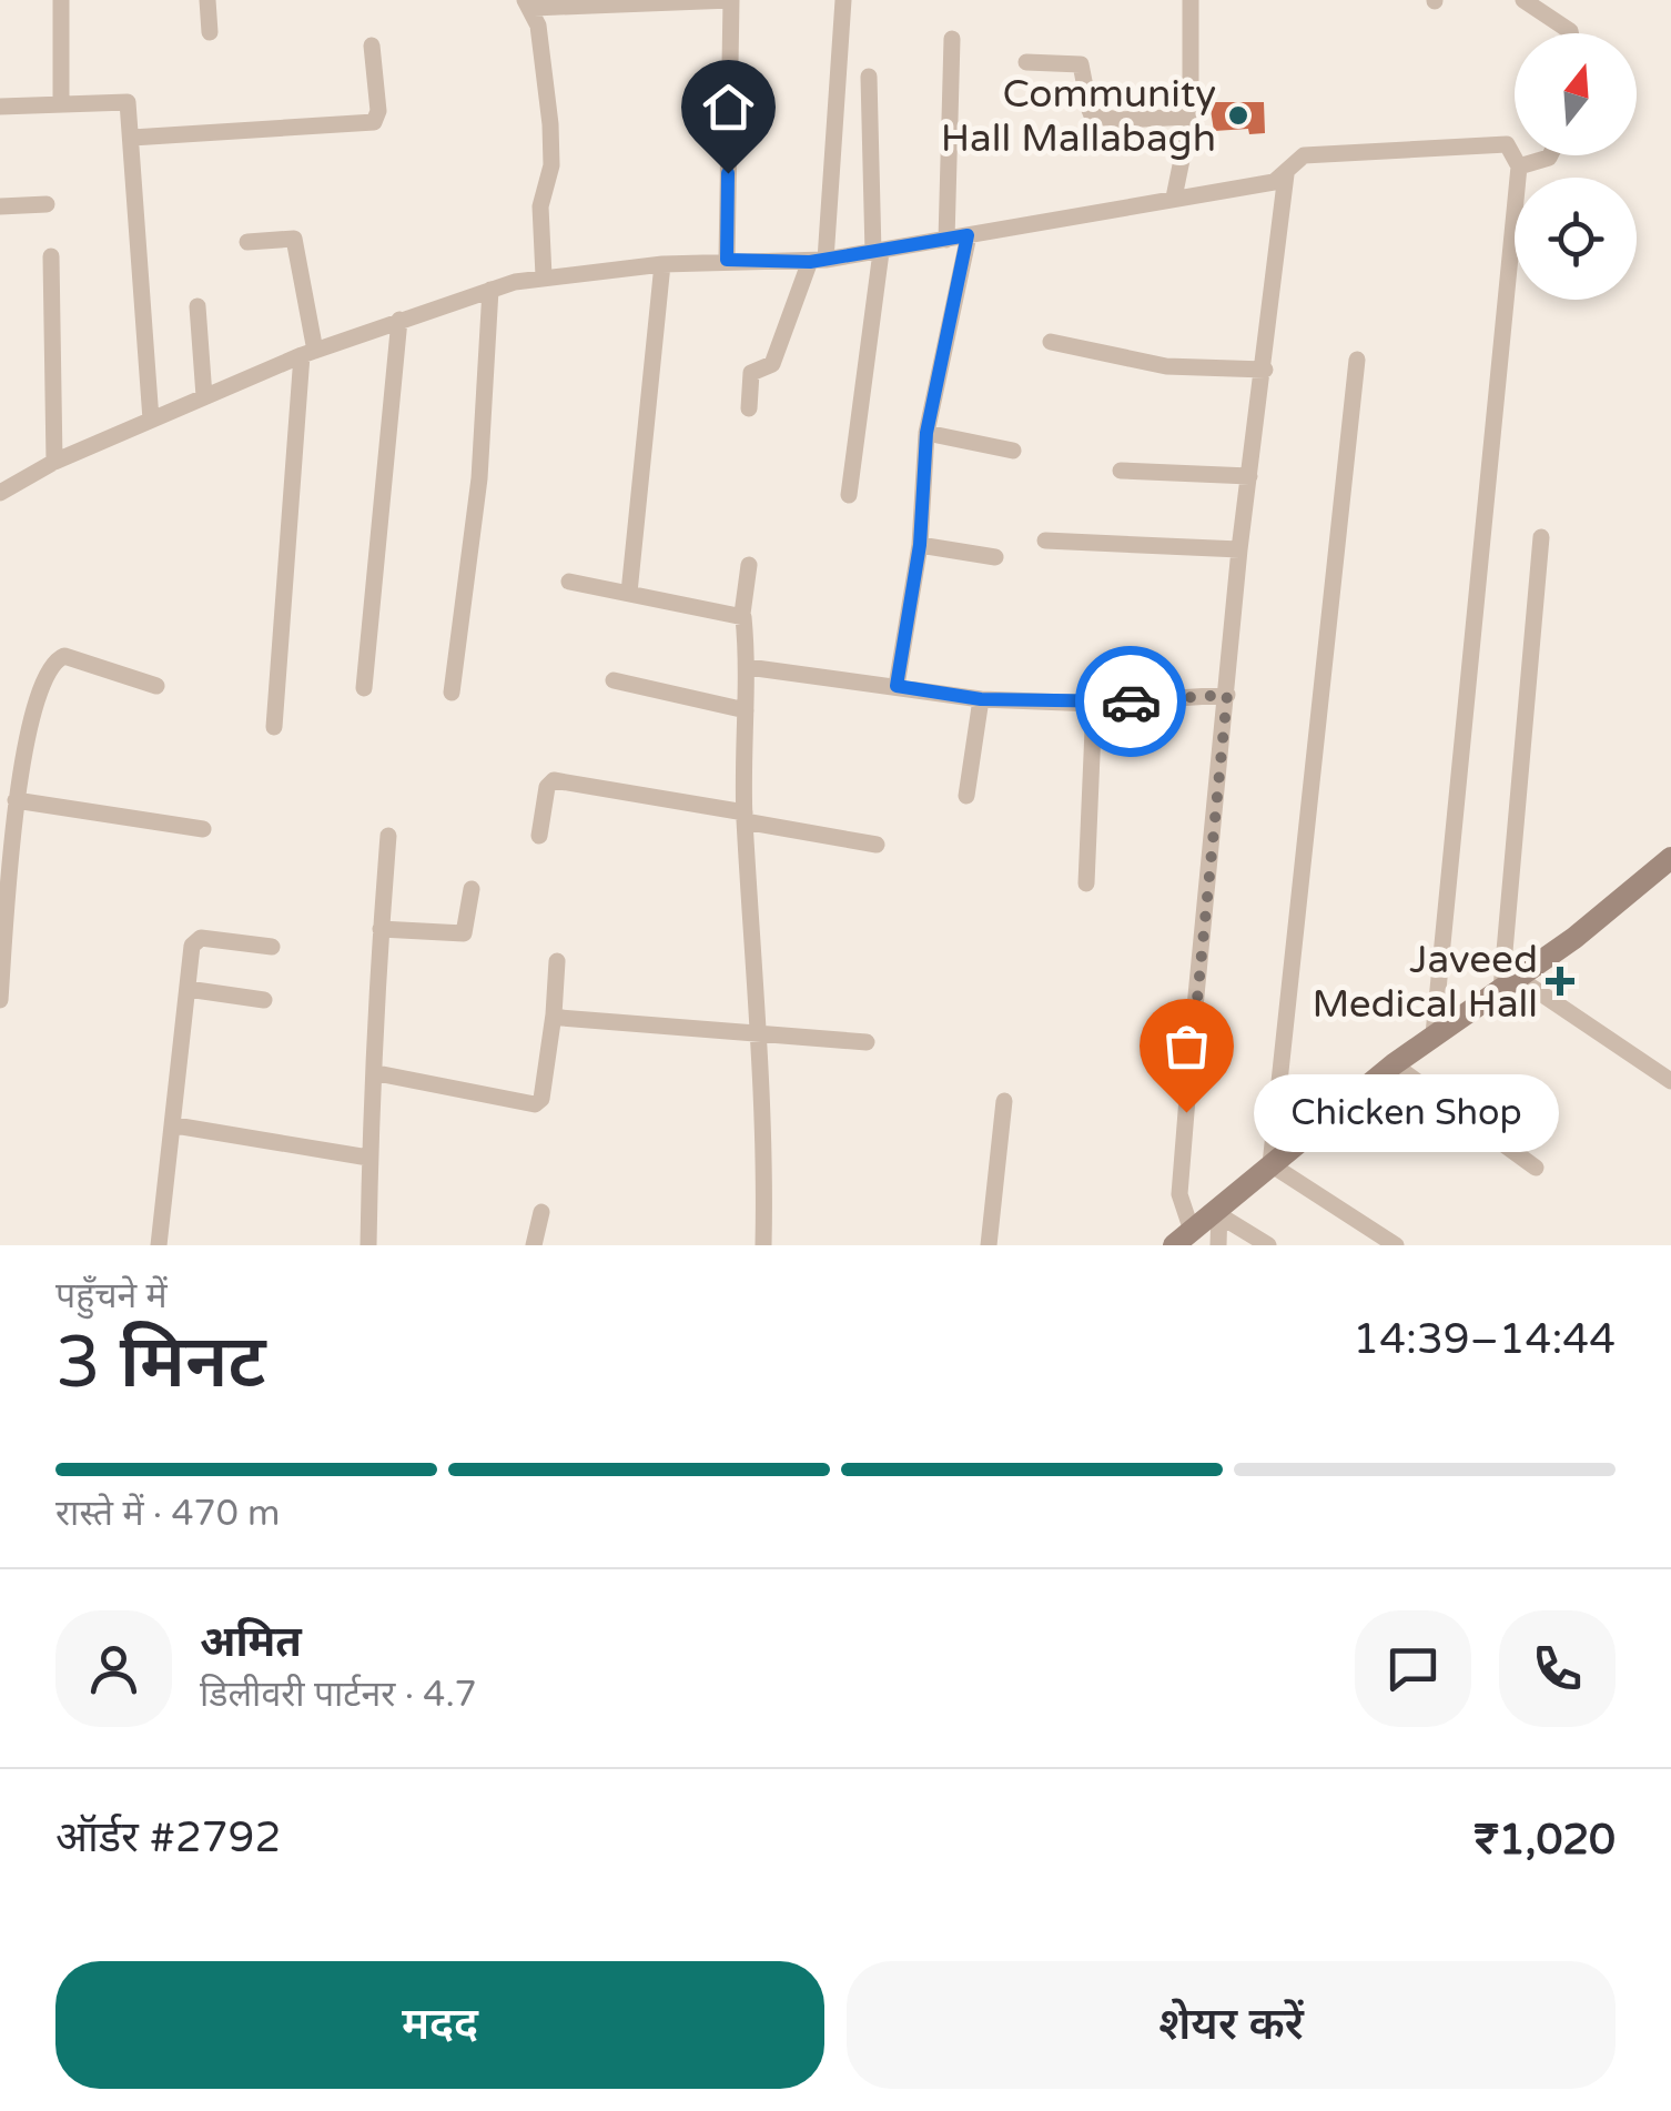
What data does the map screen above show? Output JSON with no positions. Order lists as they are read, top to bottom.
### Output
{
  "places": {
    "other": ["Community Hall Mallabagh", "Chicken Shop"],
    "health": ["Javeed Medical Hall"]
  },
  "north": "top",
  "page": {
    "bubble": "Chicken Shop",
    "heading": ["3 मिनट", "पहुँचने में", "14:39–14:44"],
    "panel": [
      "अमित",
      "डिलीवरी पार्टनर · 4.7",
      "ऑर्डर #2792",
      "₹1,020"
    ],
    "bar": "रास्ते में · 470 m",
    "buttons": ["मदद", "शेयर करें"]
  }
}
